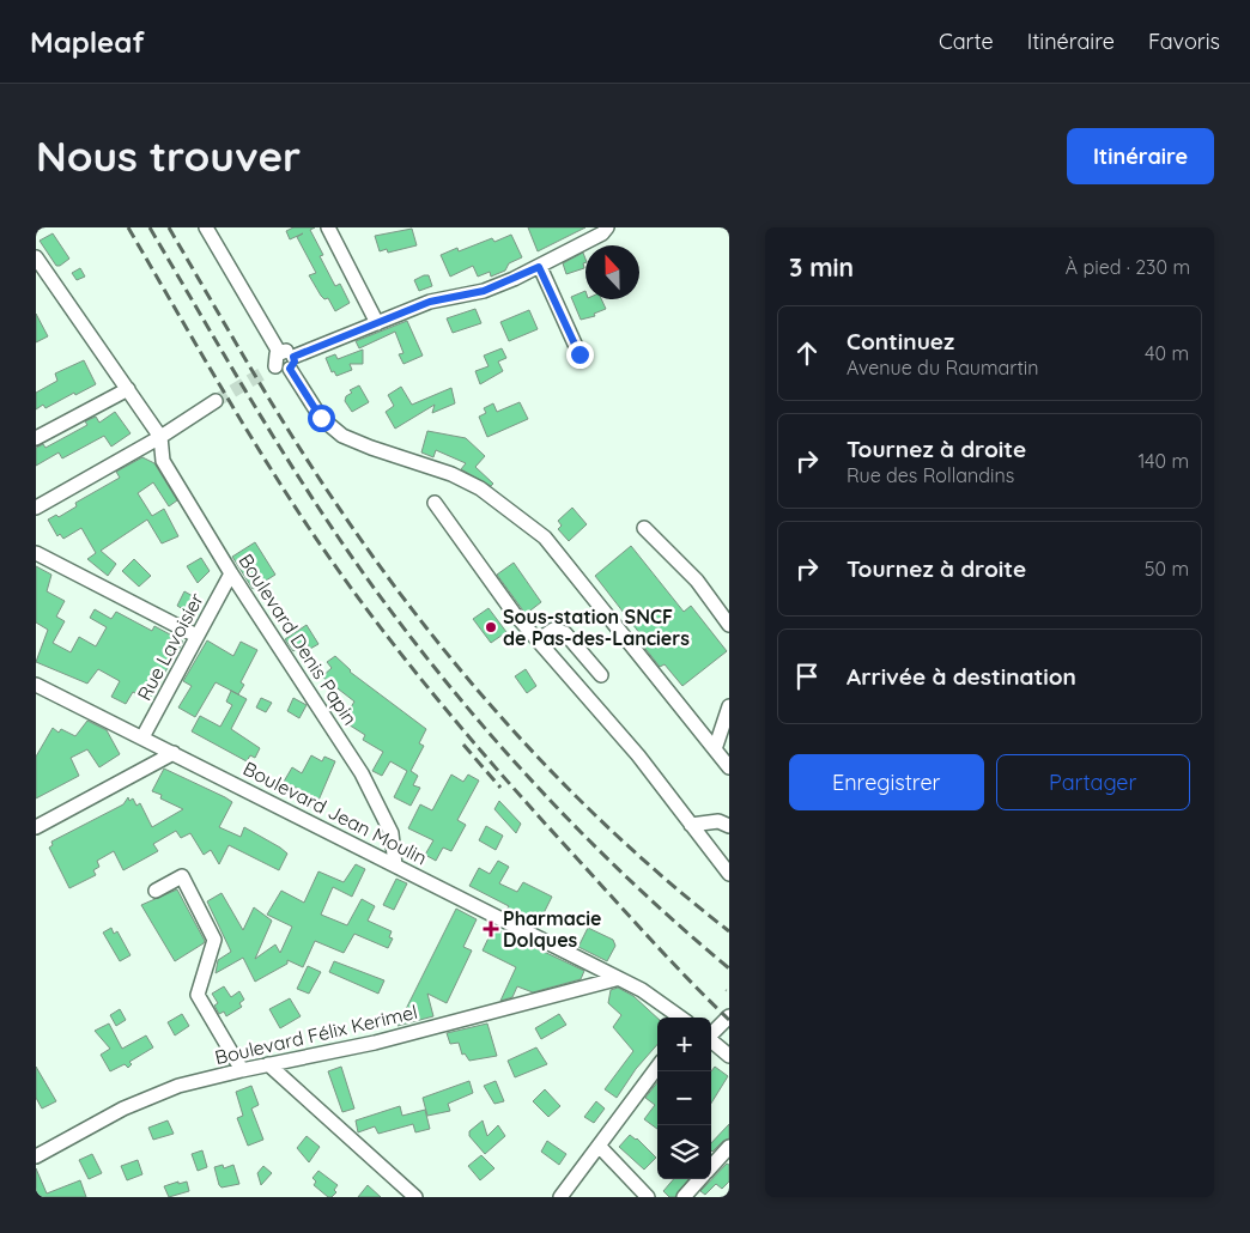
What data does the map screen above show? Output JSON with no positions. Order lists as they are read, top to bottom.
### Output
{
  "streets": {
    "street": [
      "Boulevard Denis Papin",
      "Rue Lavoisier",
      "Boulevard Jean Moulin",
      "Boulevard Félix Kerimel"
    ]
  },
  "crossings": [
    ["Boulevard Denis Papin", "Rue Lavoisier"],
    ["Boulevard Denis Papin", "Boulevard Jean Moulin"],
    ["Rue Lavoisier", "Boulevard Jean Moulin"],
    ["Boulevard Jean Moulin", "Boulevard Félix Kerimel"]
  ],
  "places": {
    "other": ["Sous-station SNCF de Pas-des-Lanciers"],
    "health": ["Pharmacie Dolques"]
  },
  "north": "top",
  "page": {
    "header": "Mapleaf",
    "nav": ["Carte", "Itinéraire", "Favoris"],
    "buttons": [
      "Itinéraire",
      ["Enregistrer", "Partager"]
    ],
    "title": "Nous trouver",
    "heading": ["3 min", "À pied · 230 m"],
    "list": [
      ["Continuez", "Avenue du Raumartin", "40 m"],
      ["Tournez à droite", "Rue des Rollandins", "140 m"],
      ["Tournez à droite", "50 m"],
      "Arrivée à destination"
    ],
    "map_buttons": ["+", "−"]
  }
}
